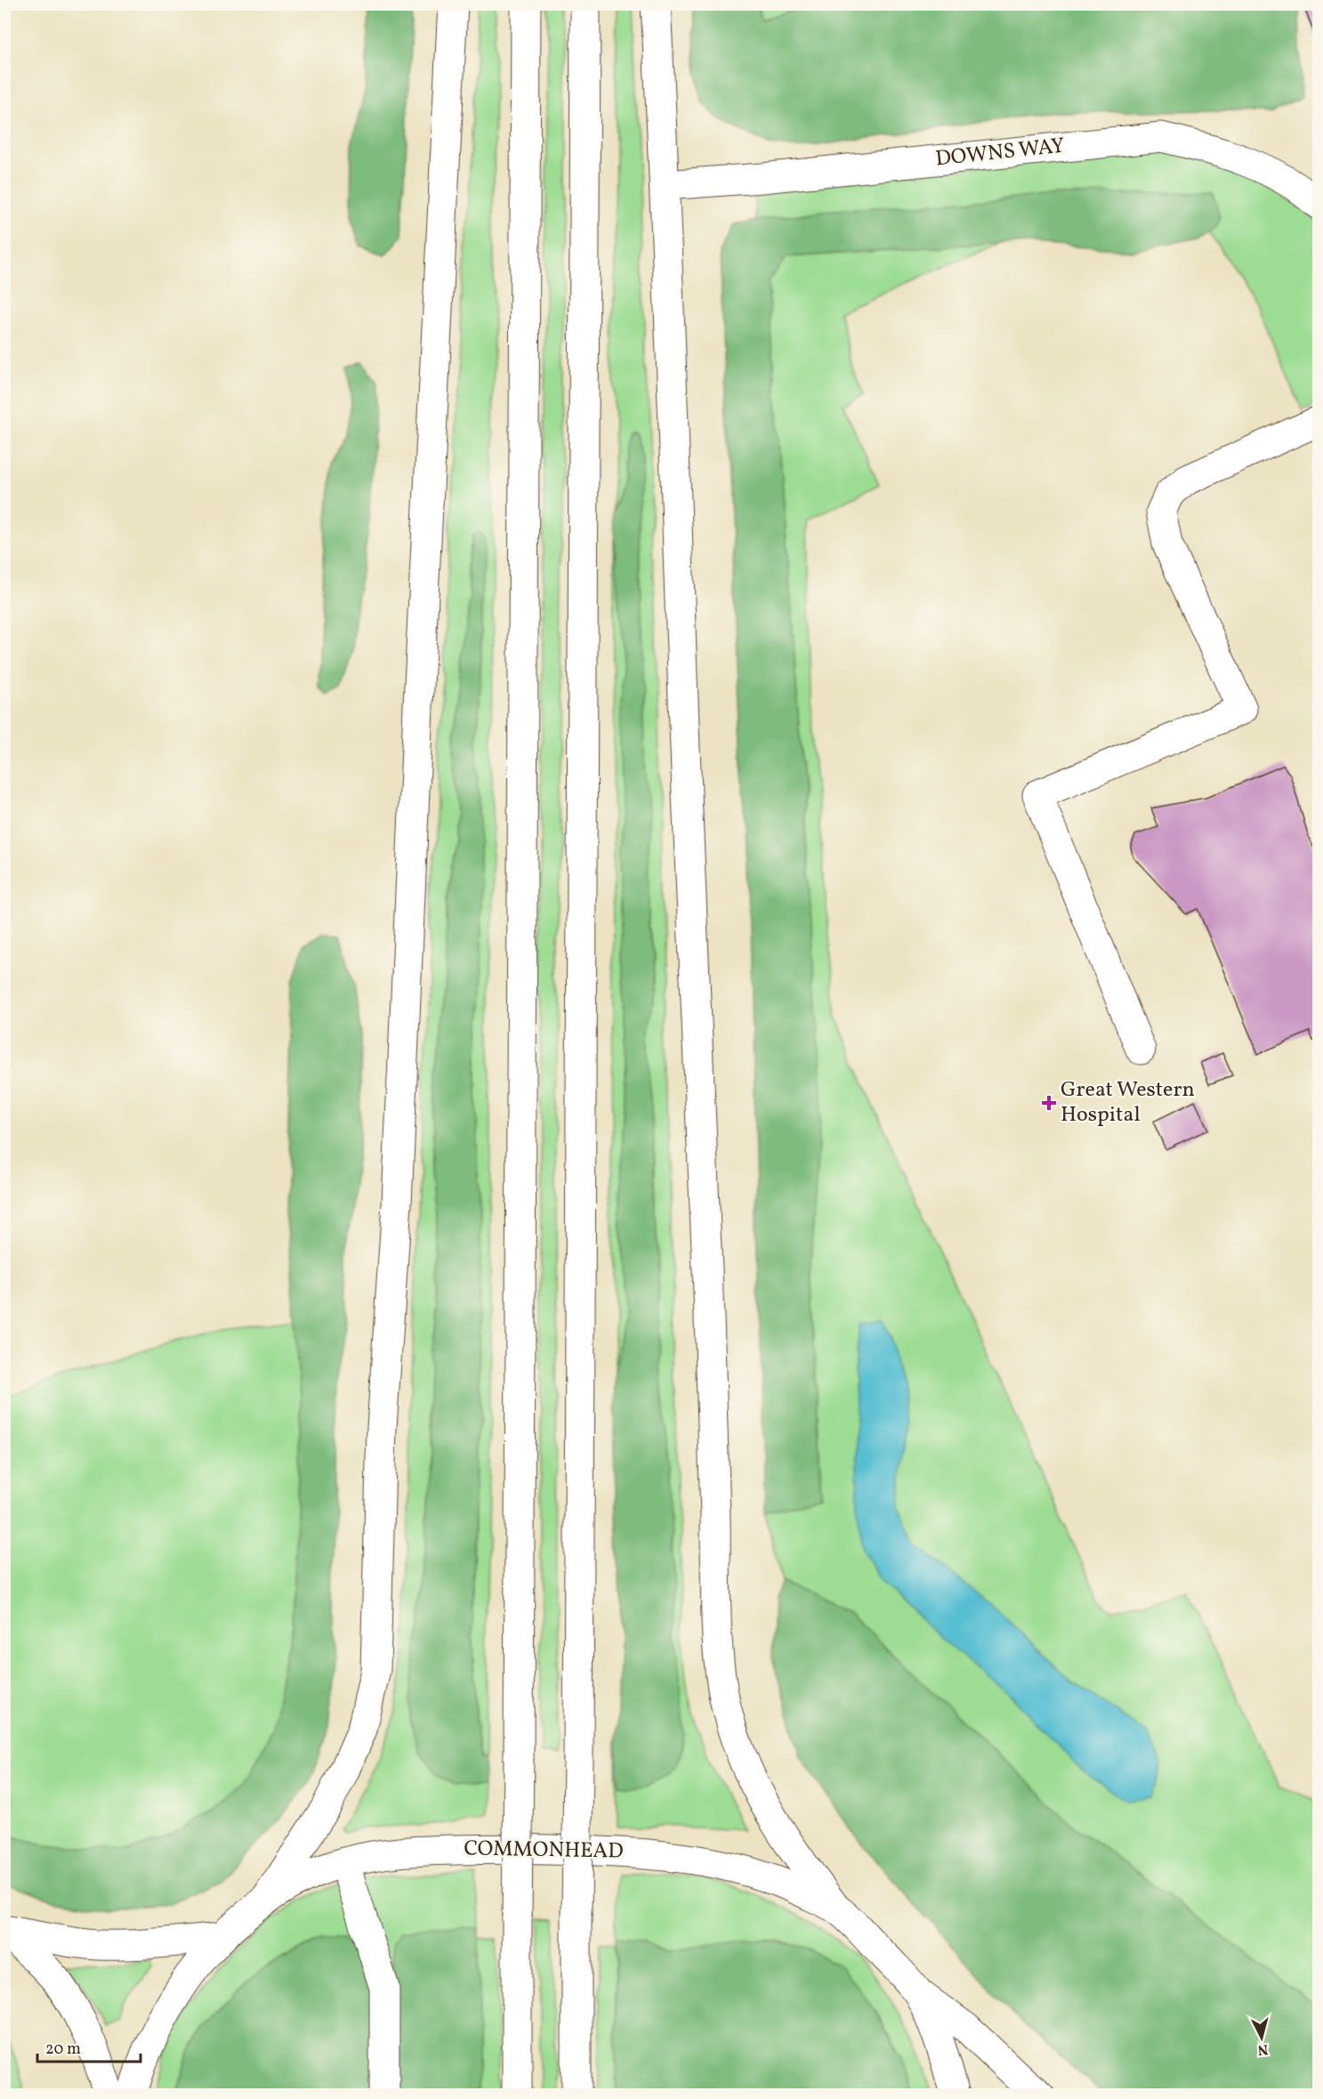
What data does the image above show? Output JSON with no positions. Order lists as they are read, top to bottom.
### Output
{
  "streets": {
    "main road": ["DOWNS WAY", "COMMONHEAD"]
  },
  "places": {
    "health": ["Great Western Hospital"]
  },
  "scale_bar": "20 m",
  "north": "bottom"
}
